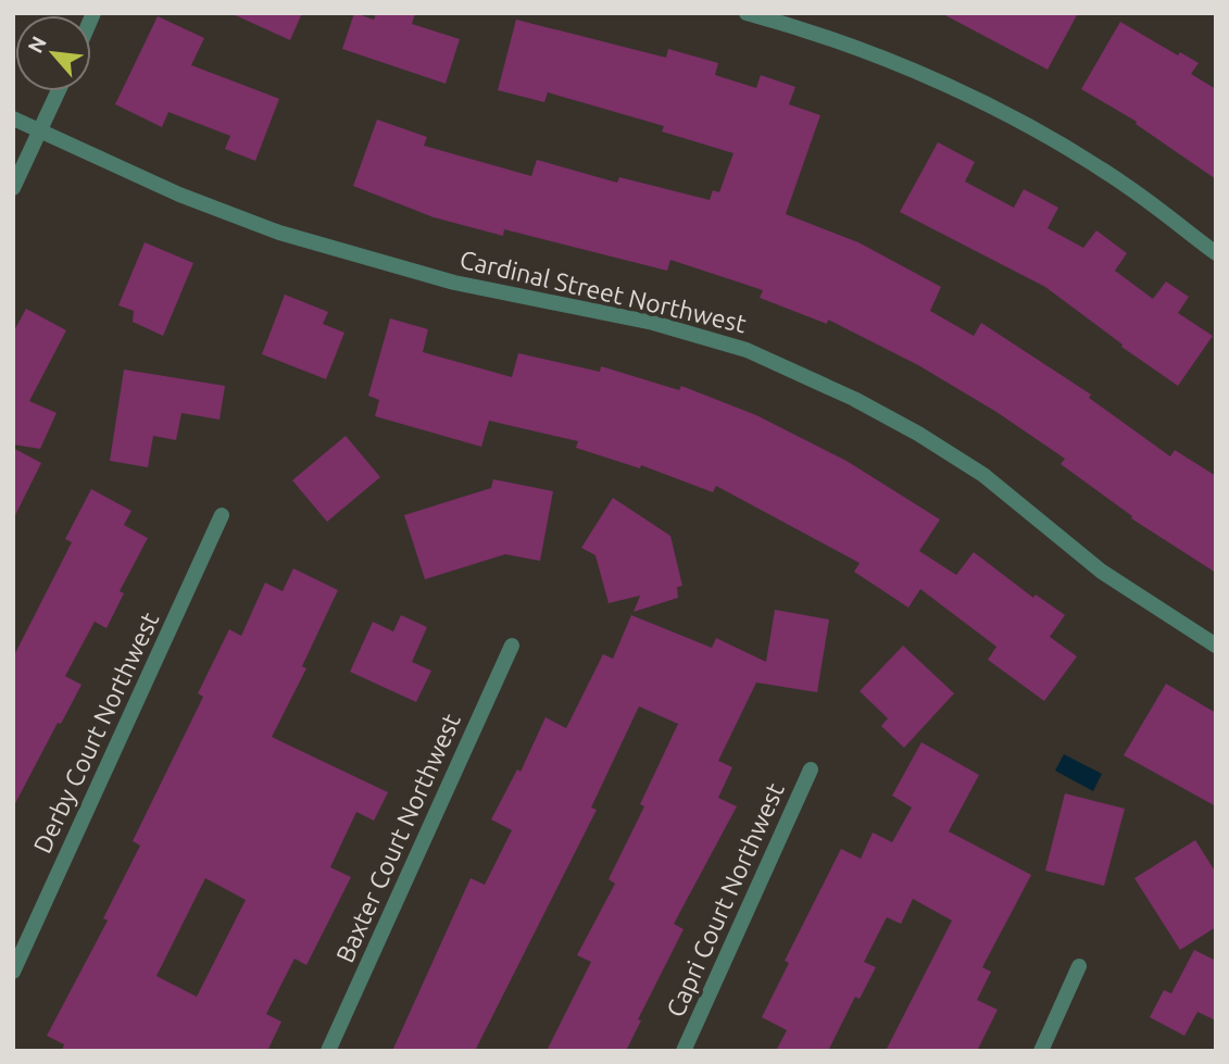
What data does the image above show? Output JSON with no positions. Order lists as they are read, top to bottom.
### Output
{
  "streets": {
    "street": [
      "Cardinal Street Northwest",
      "Derby Court Northwest",
      "Baxter Court Northwest",
      "Capri Court Northwest"
    ]
  },
  "north": "top left"
}
